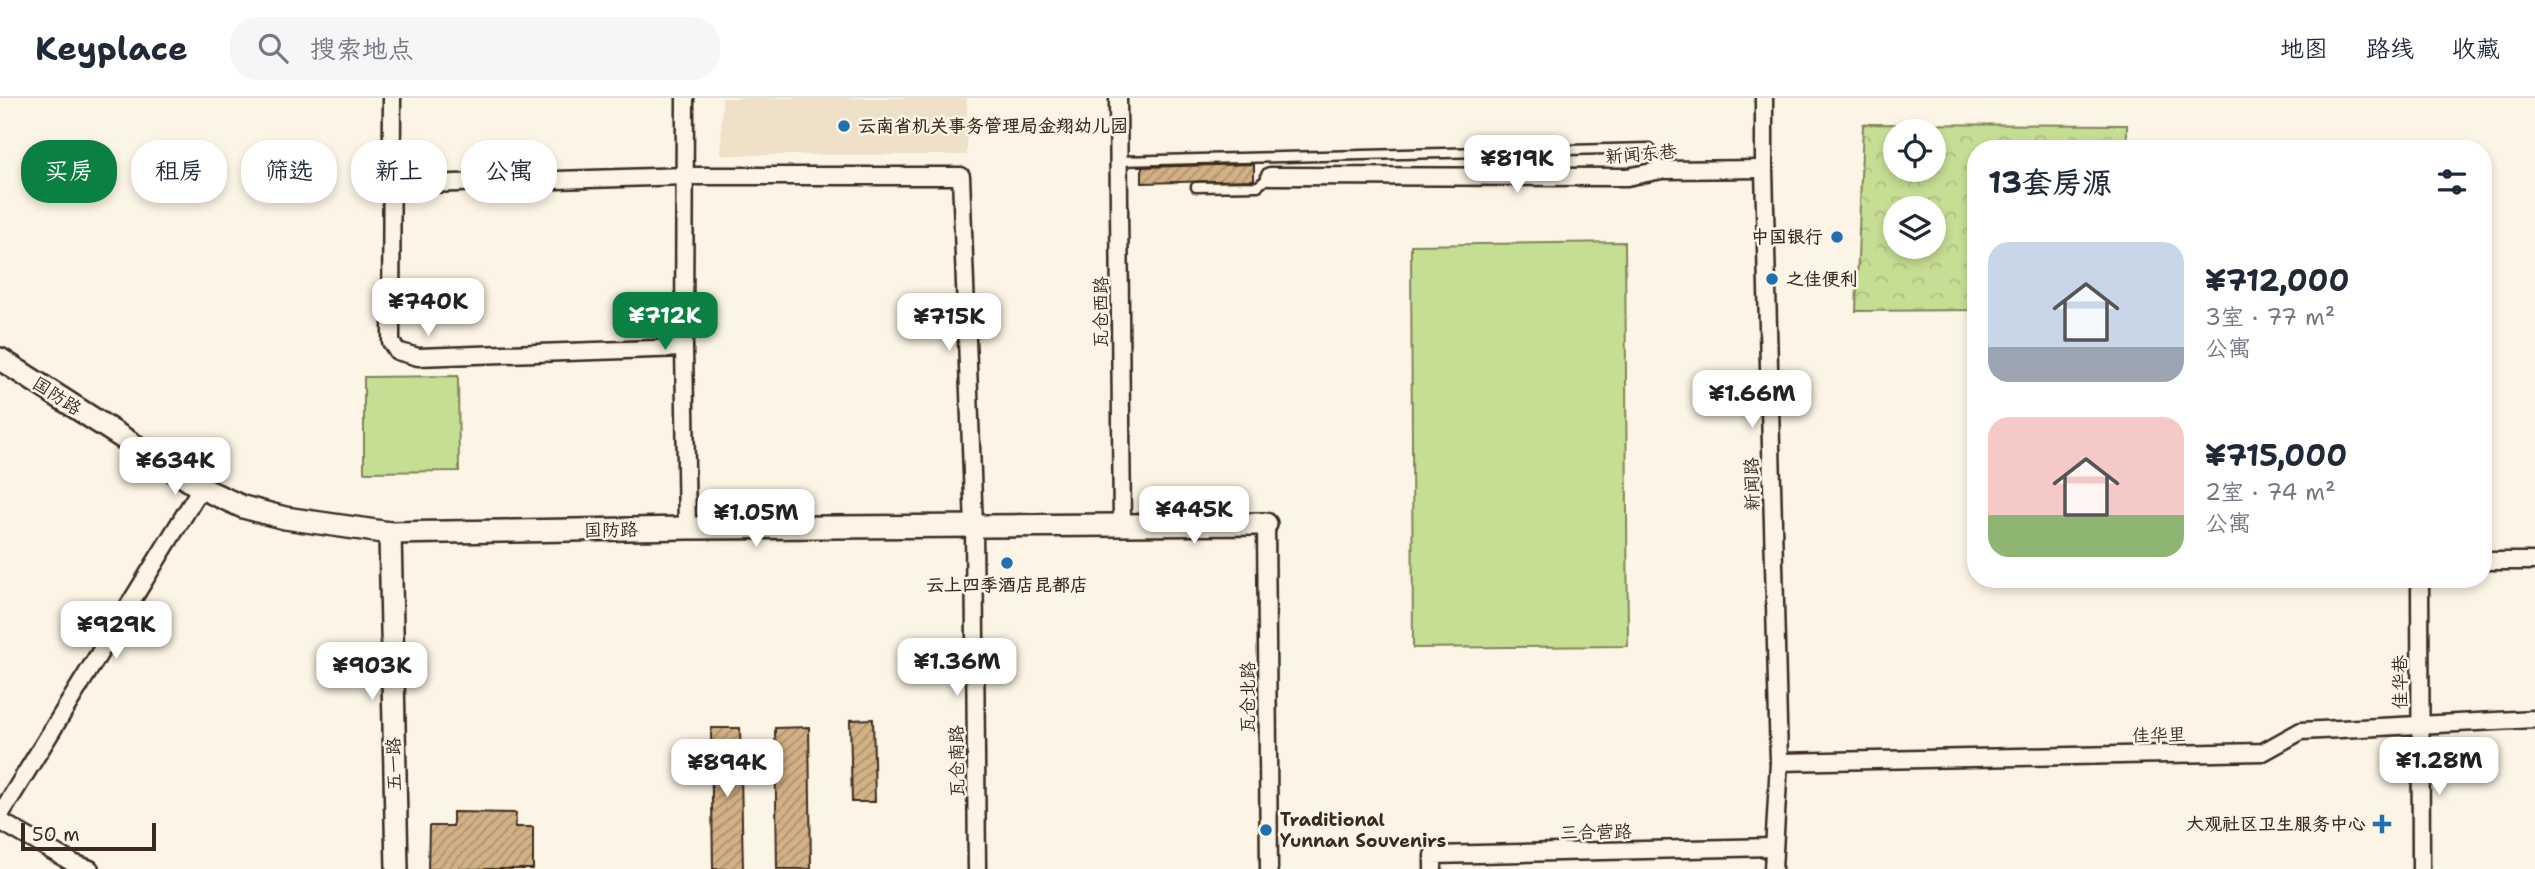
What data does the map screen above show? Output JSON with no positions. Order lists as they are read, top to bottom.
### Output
{
  "streets": {
    "street": [
      "新闻东巷",
      "瓦仓西路",
      "国防路",
      "新闻路",
      "佳华巷",
      "瓦仓北路",
      "佳华里",
      "瓦仓南路",
      "五一路",
      "三合营路"
    ]
  },
  "crossings": [
    ["新闻东巷", "新闻路"],
    ["瓦仓西路", "国防路"],
    ["国防路", "瓦仓北路"],
    ["国防路", "瓦仓南路"],
    ["国防路", "五一路"],
    ["新闻路", "佳华里"],
    ["新闻路", "三合营路"],
    ["佳华巷", "佳华里"]
  ],
  "places": {
    "other": [
      "云南省机关事务管理局金翔幼儿园",
      "中国银行",
      "之佳便利",
      "云上四季酒店昆都店",
      "Traditional Yunnan Souvenirs"
    ],
    "health": ["大观社区卫生服务中心"]
  },
  "scale_bar": "50 m",
  "page": {
    "header": "Keyplace",
    "search": "搜索地点",
    "nav": ["地图", "路线", "收藏"],
    "price": [
      "¥819K",
      "¥740K",
      "¥712K",
      "¥715K",
      "¥1.66M",
      "¥634K",
      "¥445K",
      "¥1.05M",
      "¥929K",
      "¥1.36M",
      "¥903K",
      "¥1.28M",
      "¥894K"
    ],
    "chip": [
      "买房",
      "租房",
      "筛选",
      "新上",
      "公寓"
    ],
    "heading": "13套房源",
    "list": [
      {
        "name": "¥712,000",
        "note": "3室 · 77 m² · 公寓"
      },
      {
        "name": "¥715,000",
        "note": "2室 · 74 m² · 公寓"
      }
    ],
    "scale": "50 m"
  }
}
